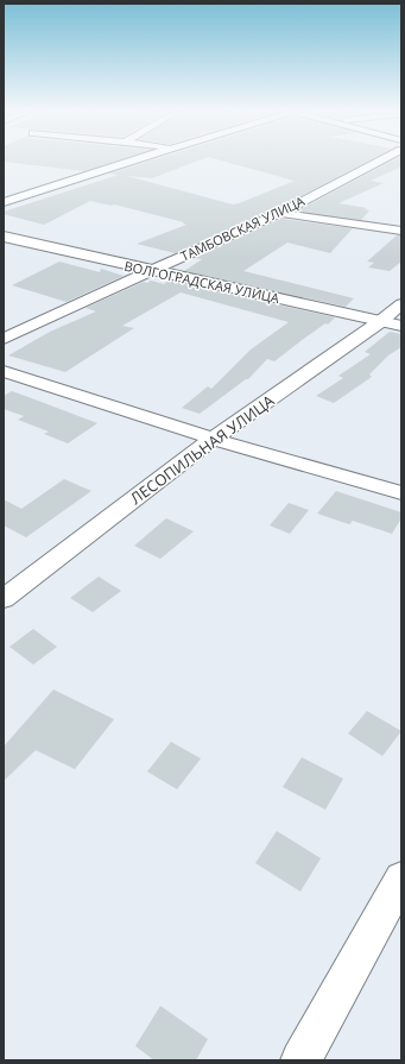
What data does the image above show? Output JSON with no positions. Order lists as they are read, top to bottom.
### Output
{
  "streets": {
    "street": ["ТАМБОВСКАЯ УЛИЦА", "ВОЛГОГРАДСКАЯ УЛИЦА", "ЛЕСОПИЛЬНАЯ УЛИЦА"]
  },
  "crossings": [
    ["ТАМБОВСКАЯ УЛИЦА", "ВОЛГОГРАДСКАЯ УЛИЦА"],
    ["ВОЛГОГРАДСКАЯ УЛИЦА", "ЛЕСОПИЛЬНАЯ УЛИЦА"]
  ]
}
